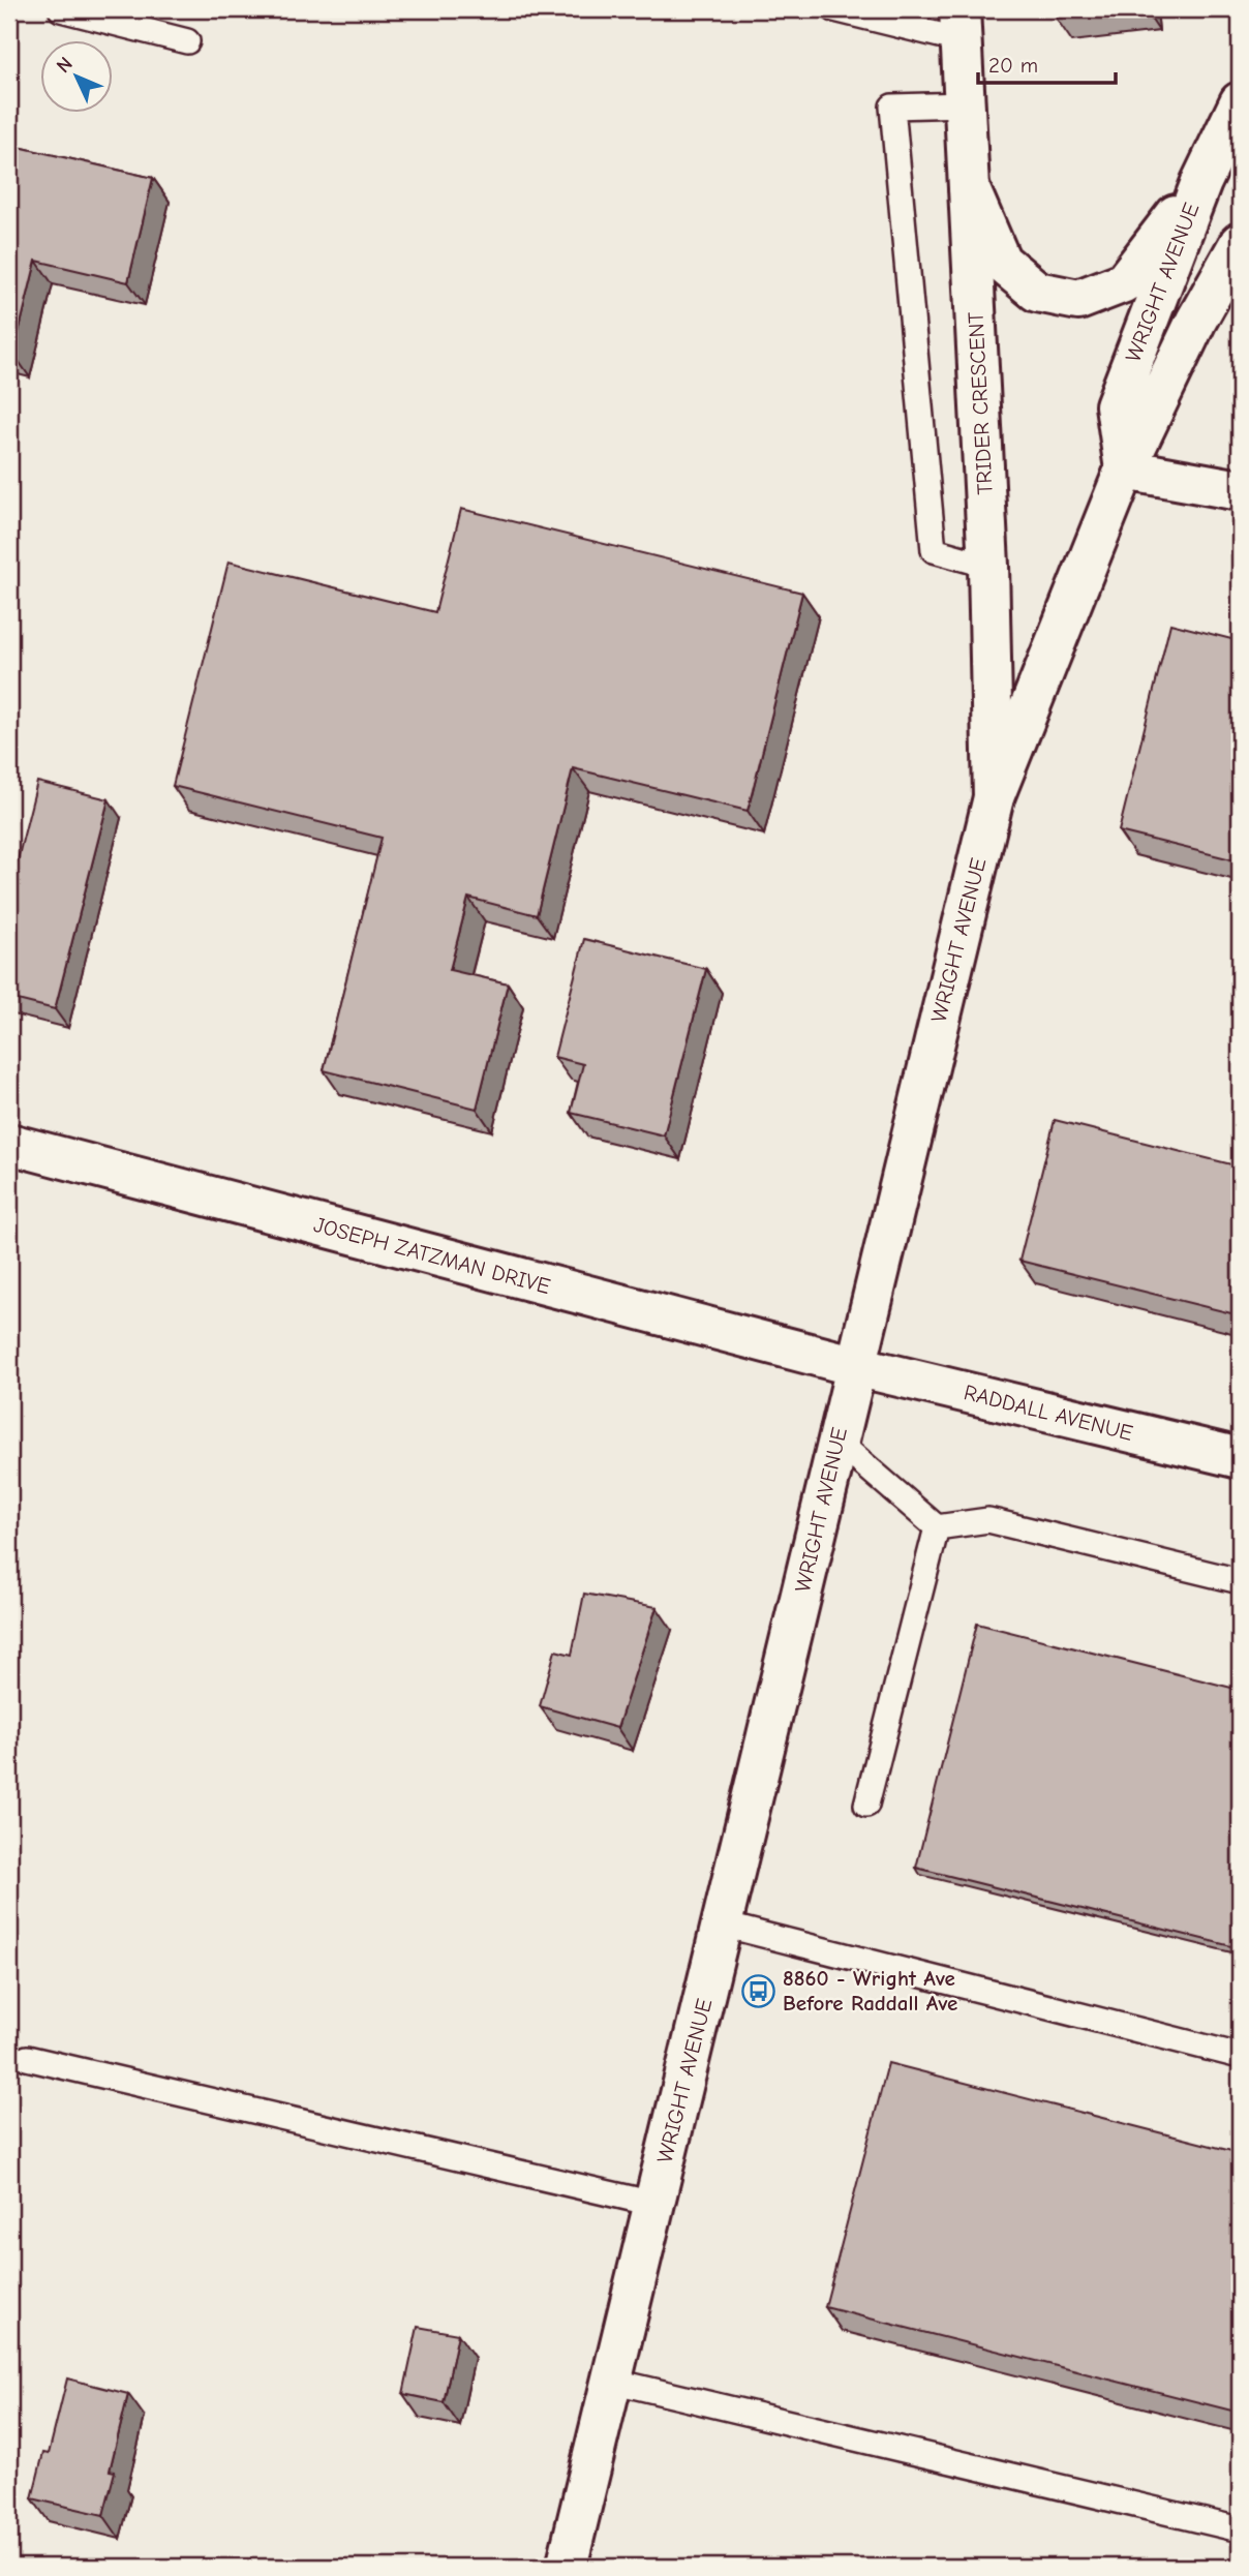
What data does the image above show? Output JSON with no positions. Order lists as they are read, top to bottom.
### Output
{
  "streets": {
    "main road": [
      "WRIGHT AVENUE",
      "TRIDER CRESCENT",
      "JOSEPH ZATZMAN DRIVE",
      "RADDALL AVENUE"
    ]
  },
  "crossings": [
    ["WRIGHT AVENUE", "TRIDER CRESCENT"],
    ["WRIGHT AVENUE", "JOSEPH ZATZMAN DRIVE"],
    ["WRIGHT AVENUE", "RADDALL AVENUE"],
    ["JOSEPH ZATZMAN DRIVE", "RADDALL AVENUE"]
  ],
  "places": {
    "bus stop": ["8860 - Wright Ave Before Raddall Ave"]
  },
  "scale_bar": "20 m",
  "north": "top left"
}
